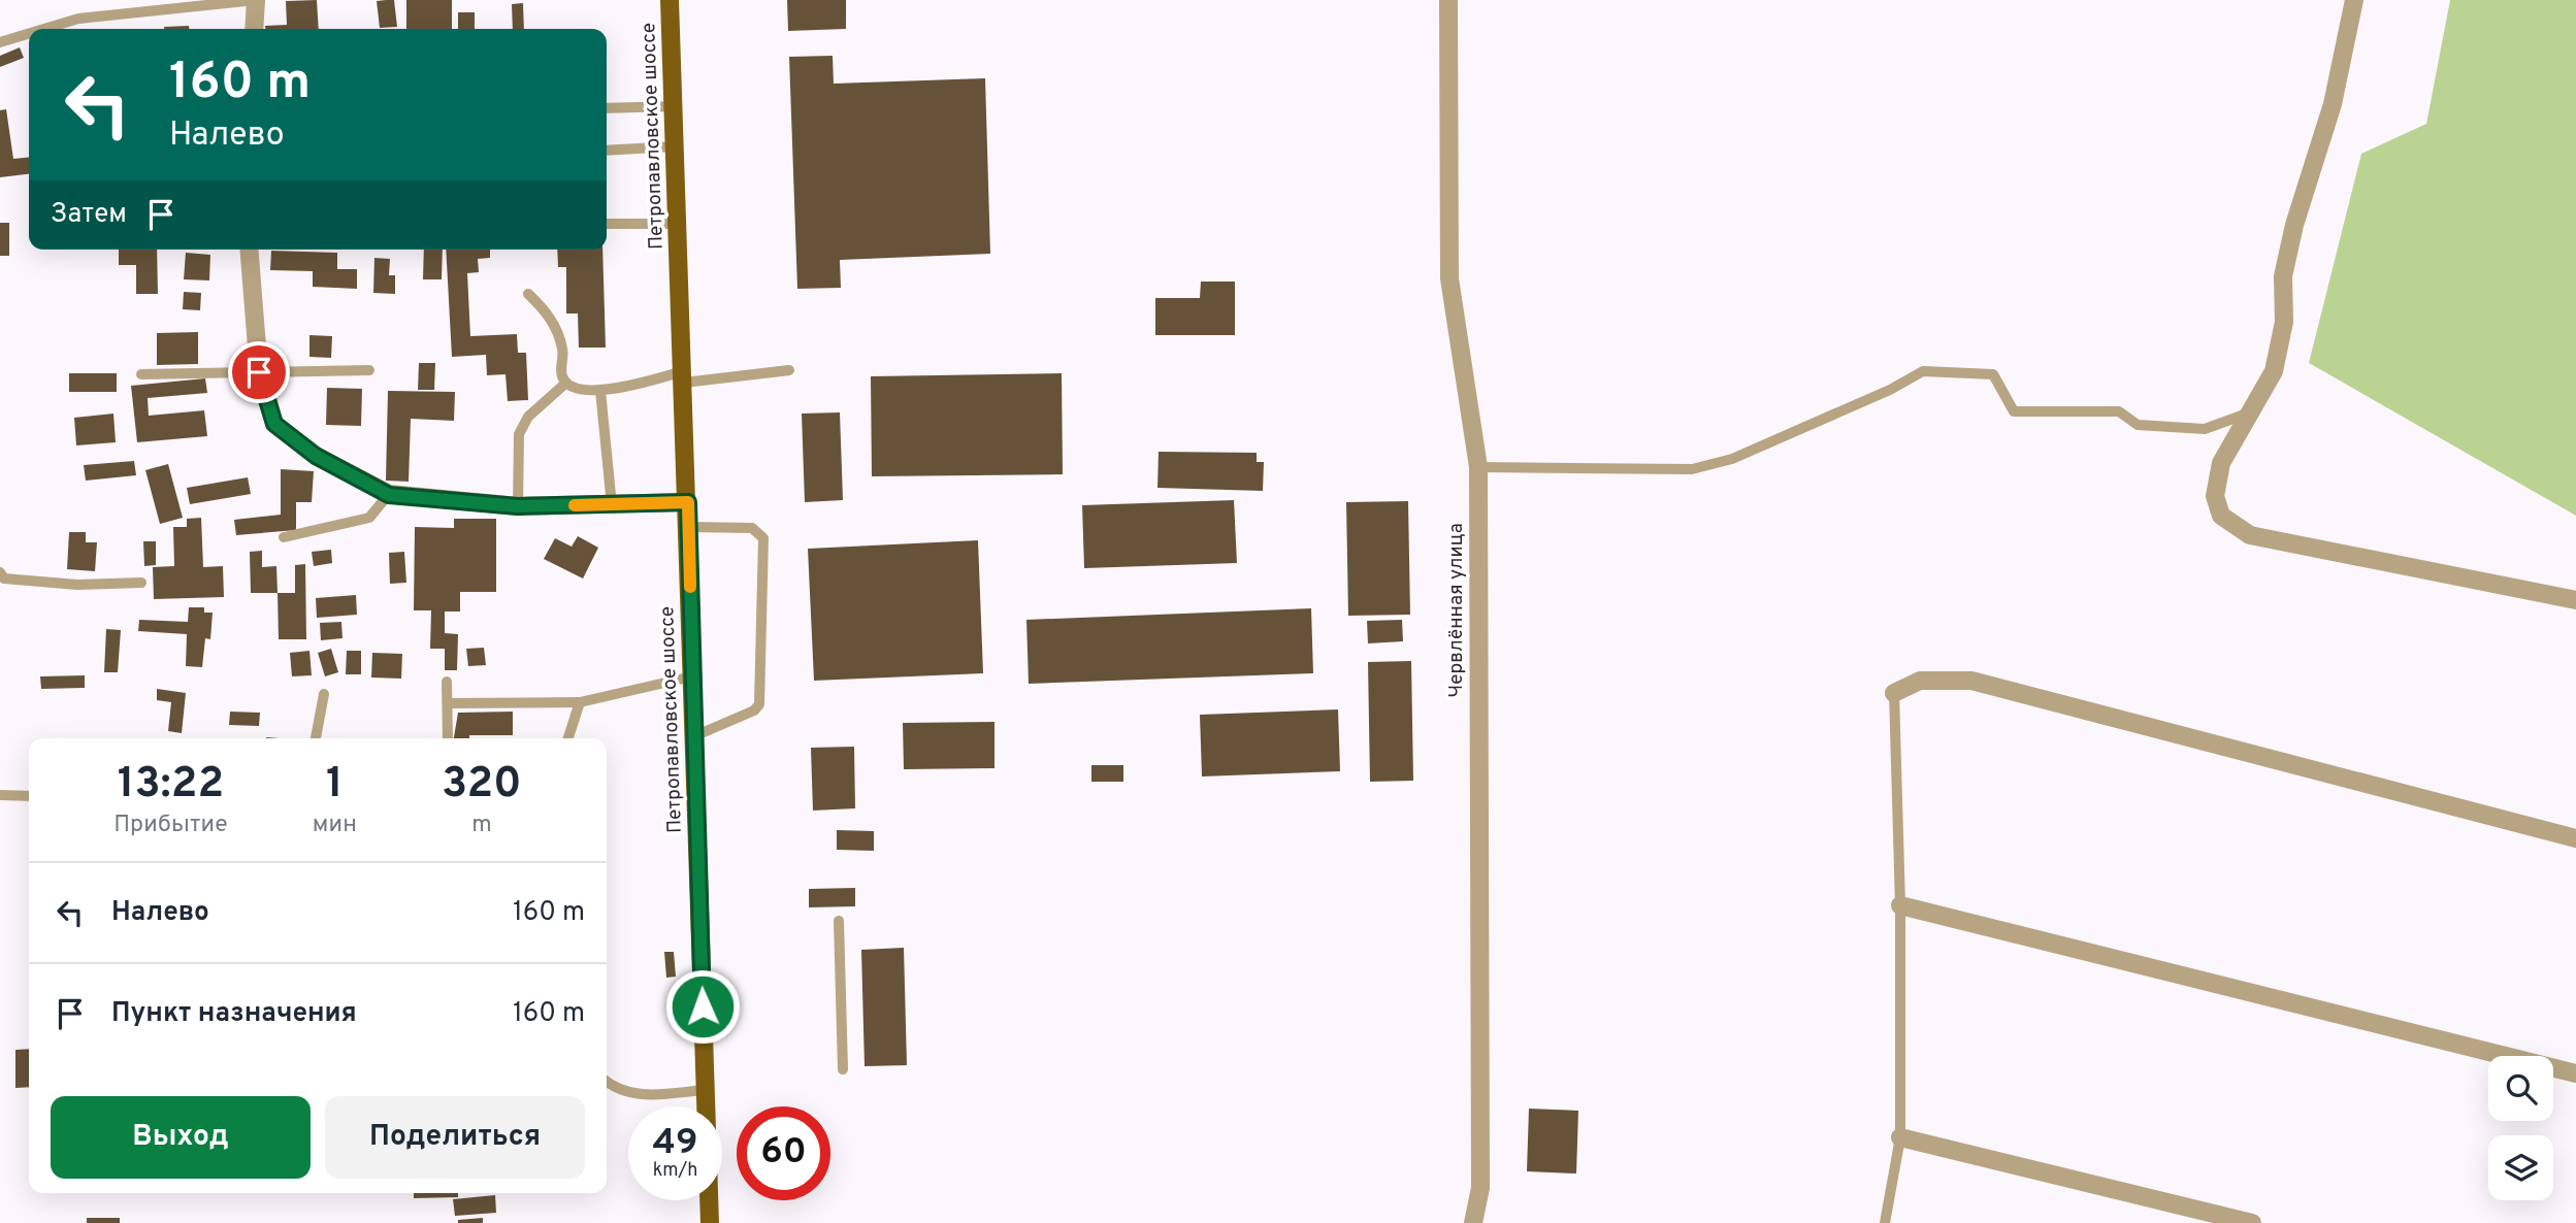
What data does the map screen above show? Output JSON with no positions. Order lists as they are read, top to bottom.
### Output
{
  "streets": {
    "main road": ["Петропавловское шоссе"],
    "street": ["Червлённая улица"]
  },
  "page": {
    "turn": ["160 m", "Налево"],
    "then": "Затем",
    "eta": [
      "13:22",
      "Прибытие",
      "1",
      "мин",
      "320",
      "m"
    ],
    "list": [
      {
        "name": "Налево",
        "value": "160 m"
      },
      {
        "name": "Пункт назначения",
        "value": "160 m"
      }
    ],
    "buttons": ["Выход", "Поделиться"],
    "speed": "49 km/h",
    "limit": "60"
  }
}
